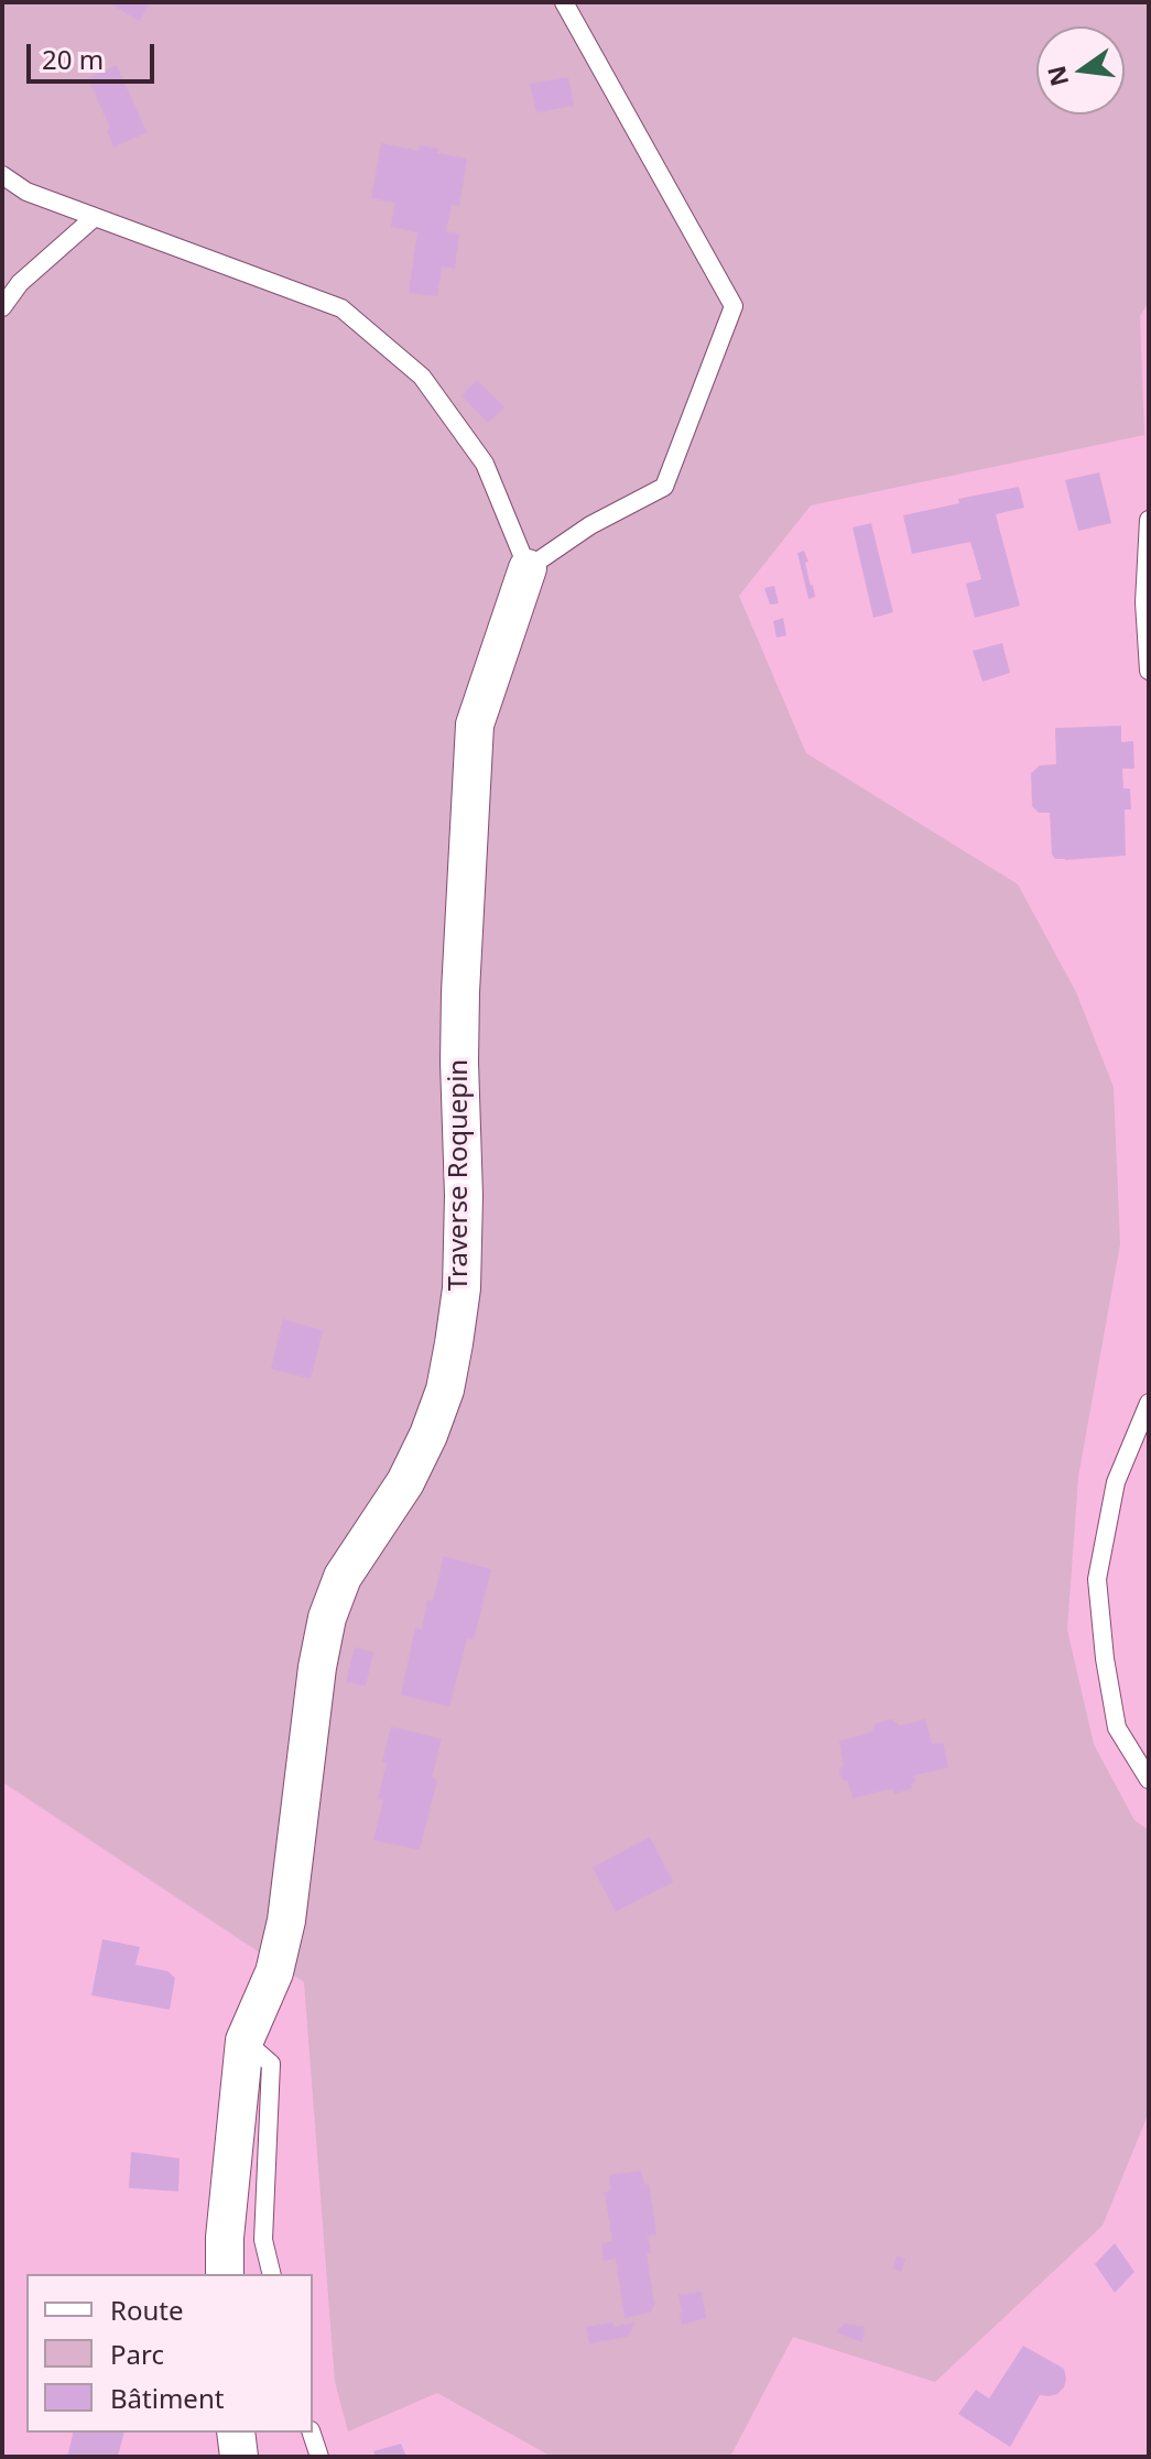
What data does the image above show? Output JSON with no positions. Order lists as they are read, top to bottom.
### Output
{
  "streets": {
    "street": ["Traverse Roquepin"]
  },
  "legend": ["Route", "Parc", "Bâtiment"],
  "scale_bar": "20 m",
  "north": "left"
}
